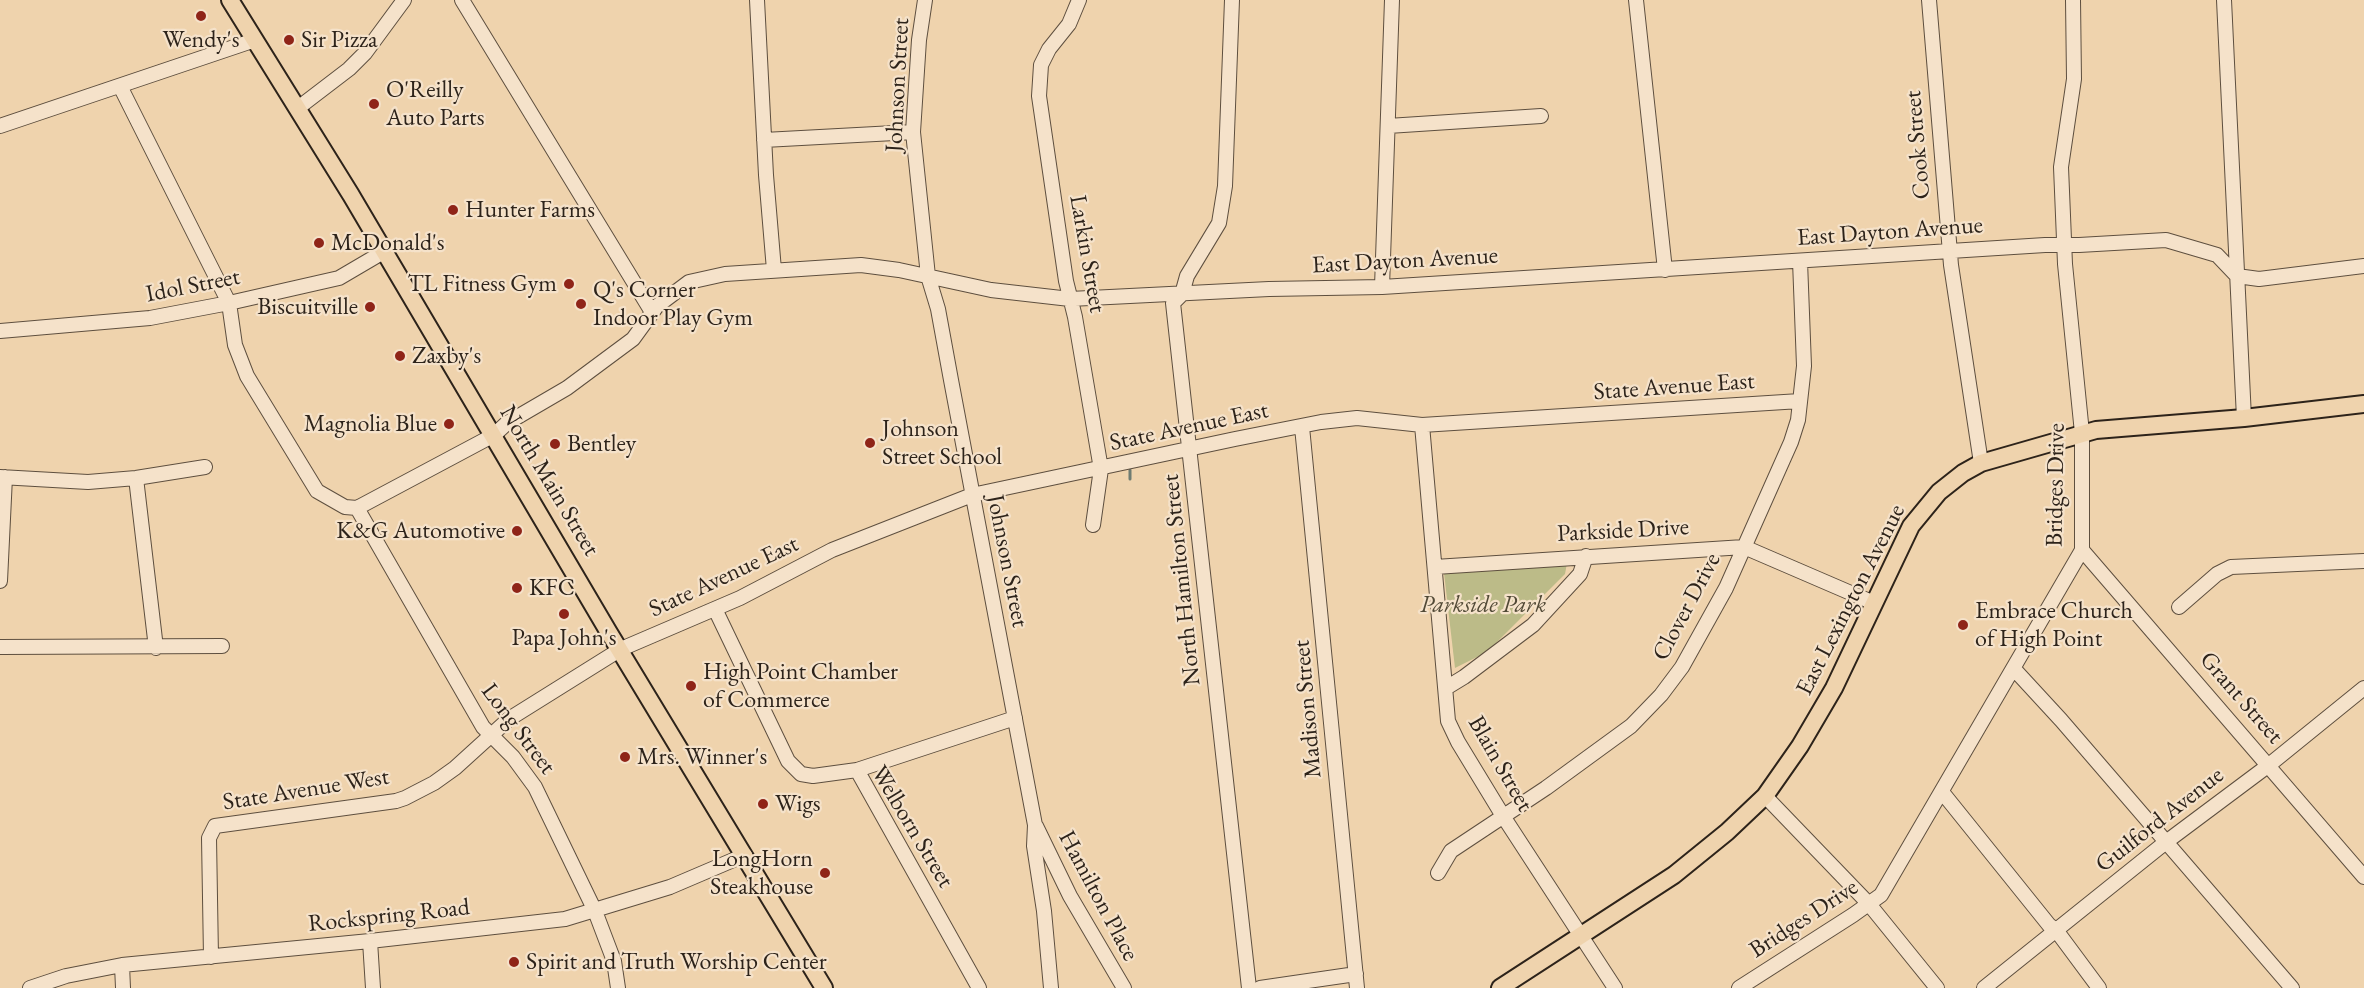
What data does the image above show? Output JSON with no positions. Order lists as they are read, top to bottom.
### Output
{
  "streets": {
    "main road": ["North Main Street", "East Lexington Avenue"],
    "street": [
      "Johnson Street",
      "Cook Street",
      "East Dayton Avenue",
      "Larkin Street",
      "Idol Street",
      "State Avenue East",
      "Bridges Drive",
      "Parkside Drive",
      "North Hamilton Street",
      "Clover Drive",
      "Grant Street",
      "Madison Street",
      "Long Street",
      "Blain Street",
      "State Avenue West",
      "Guilford Avenue",
      "Welborn Street",
      "Hamilton Place",
      "Rockspring Road"
    ]
  },
  "crossings": [
    ["Johnson Street", "East Dayton Avenue"],
    ["Johnson Street", "State Avenue East"],
    ["Johnson Street", "Hamilton Place"],
    ["Cook Street", "East Dayton Avenue"],
    ["Cook Street", "East Lexington Avenue"],
    ["East Dayton Avenue", "Larkin Street"],
    ["East Dayton Avenue", "North Main Street"],
    ["East Dayton Avenue", "Bridges Drive"],
    ["East Dayton Avenue", "North Hamilton Street"],
    ["East Dayton Avenue", "Clover Drive"],
    ["East Dayton Avenue", "Long Street"],
    ["Larkin Street", "State Avenue East"],
    ["Idol Street", "North Main Street"],
    ["State Avenue East", "North Main Street"],
    ["State Avenue East", "North Hamilton Street"],
    ["State Avenue East", "Clover Drive"],
    ["State Avenue East", "Madison Street"],
    ["State Avenue East", "Blain Street"],
    ["State Avenue East", "State Avenue West"],
    ["State Avenue East", "Welborn Street"],
    ["North Main Street", "State Avenue West"],
    ["North Main Street", "Rockspring Road"],
    ["Bridges Drive", "East Lexington Avenue"],
    ["Bridges Drive", "Grant Street"],
    ["Parkside Drive", "East Lexington Avenue"],
    ["Parkside Drive", "Clover Drive"],
    ["Parkside Drive", "Blain Street"],
    ["East Lexington Avenue", "Blain Street"],
    ["Clover Drive", "Blain Street"],
    ["Grant Street", "Guilford Avenue"],
    ["Long Street", "State Avenue West"],
    ["Long Street", "Rockspring Road"],
    ["State Avenue West", "Rockspring Road"]
  ],
  "parks": ["Parkside Park"],
  "places": [
    "Wendy's",
    "Sir Pizza",
    "O'Reilly Auto Parts",
    "Hunter Farms",
    "McDonald's",
    "TL Fitness Gym",
    "Q's Corner Indoor Play Gym",
    "Biscuitville",
    "Zaxby's",
    "Magnolia Blue",
    "Johnson Street School",
    "Bentley",
    "K&G Automotive",
    "KFC",
    "Papa John's",
    "Embrace Church of High Point",
    "High Point Chamber of Commerce",
    "Mrs. Winner's",
    "Wigs",
    "LongHorn Steakhouse",
    "Spirit and Truth Worship Center"
  ]
}
